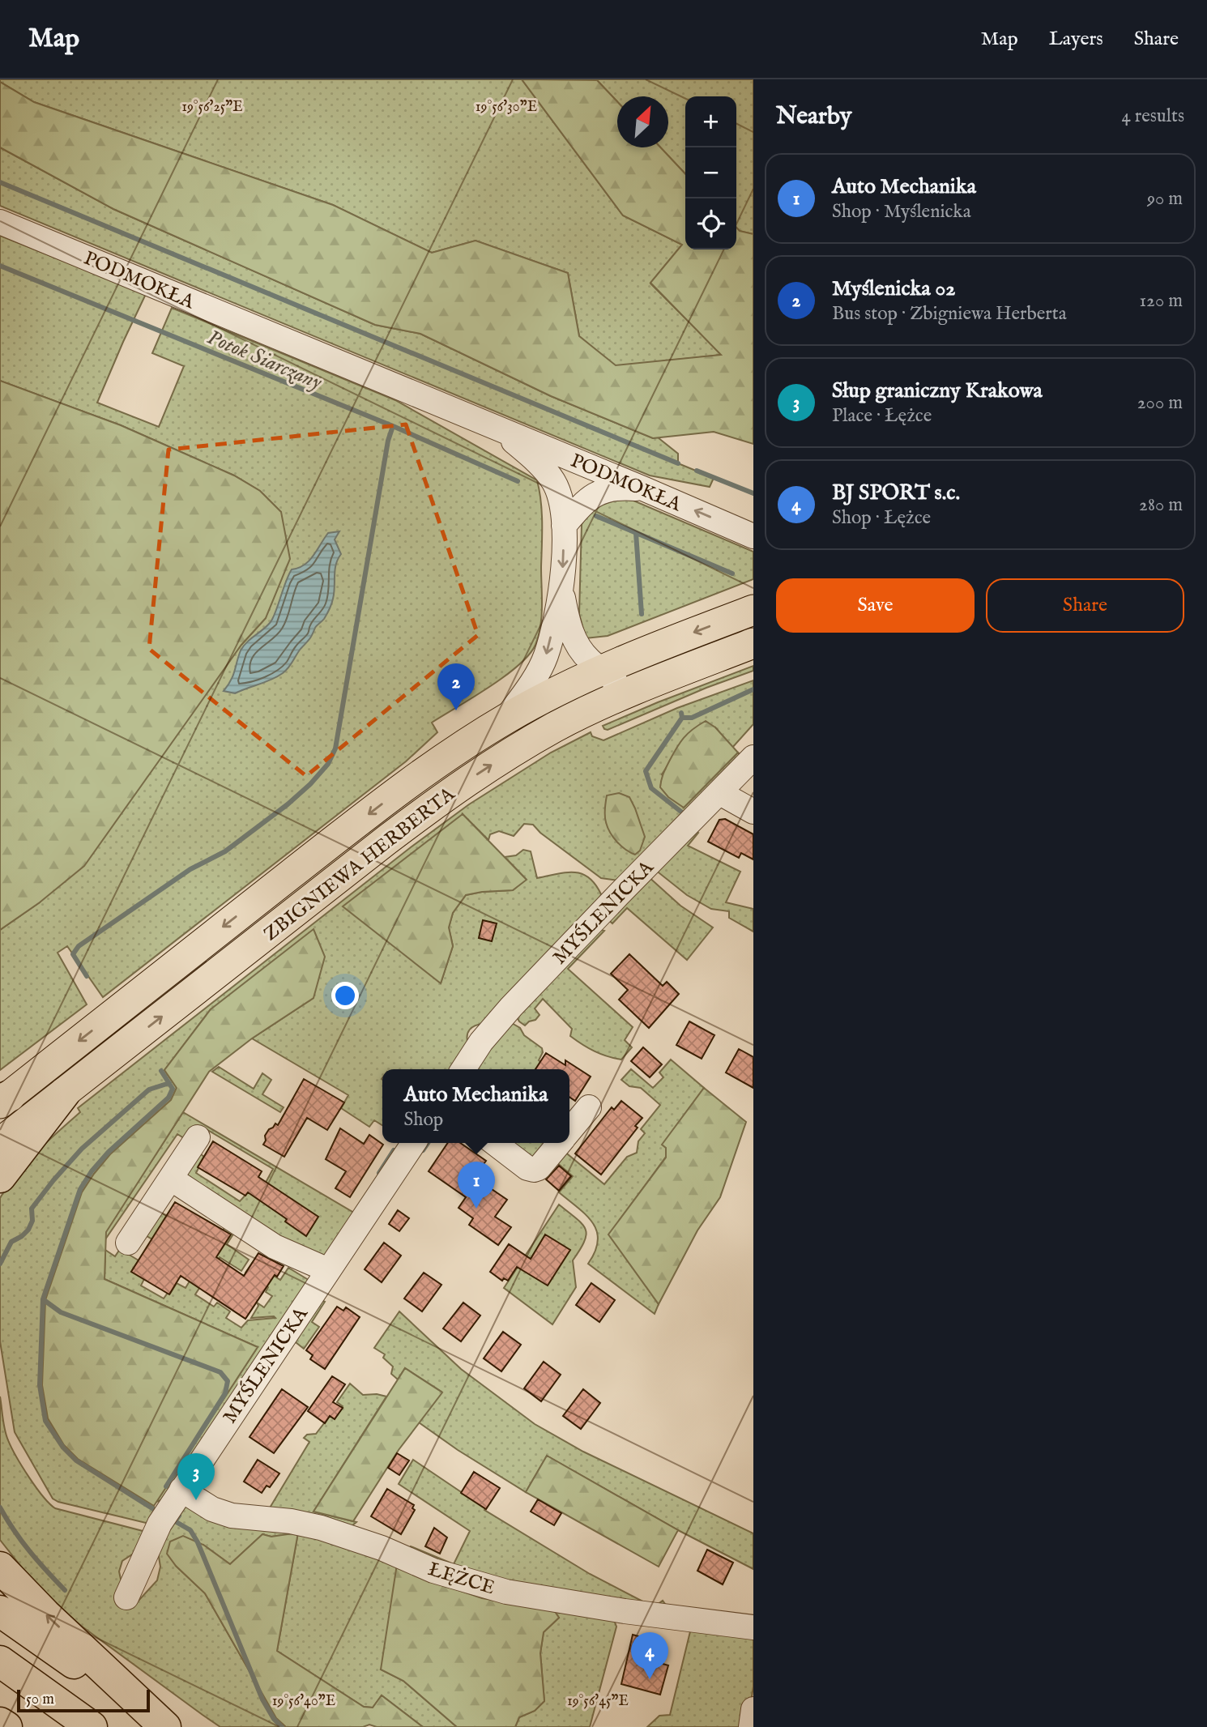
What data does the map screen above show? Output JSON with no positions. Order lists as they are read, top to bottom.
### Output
{
  "streets": {
    "main road": ["ZBIGNIEWA HERBERTA"],
    "street": ["PODMOKŁA", "MYŚLENICKA", "ŁĘŻCE"]
  },
  "crossings": [
    ["PODMOKŁA", "ZBIGNIEWA HERBERTA"],
    ["MYŚLENICKA", "ŁĘŻCE"]
  ],
  "water": ["Potok Siarczany"],
  "scale_bar": "50 m",
  "north": "top right",
  "page": {
    "header": "Map",
    "nav": ["Map", "Layers", "Share"],
    "heading": ["Nearby", "4 results"],
    "map_buttons": ["+", "−"],
    "list": [
      {
        "mark": "1",
        "name": "Auto Mechanika",
        "note": "Shop · Myślenicka",
        "value": "90 m"
      },
      {
        "mark": "2",
        "name": "Myślenicka 02",
        "note": "Bus stop · Zbigniewa Herberta",
        "value": "120 m"
      },
      {
        "mark": "3",
        "name": "Słup graniczny Krakowa",
        "note": "Place · Łężce",
        "value": "200 m"
      },
      {
        "mark": "4",
        "name": "BJ SPORT s.c.",
        "note": "Shop · Łężce",
        "value": "280 m"
      }
    ],
    "buttons": ["Save", "Share"],
    "pins": [
      "2",
      "1",
      "3",
      "4"
    ],
    "popup": ["Auto Mechanika", "Shop"],
    "scale": "50 m"
  },
  "coordinates": [
    "19°56'25\"E",
    "19°56'30\"E",
    "19°56'40\"E",
    "19°56'45\"E"
  ]
}
